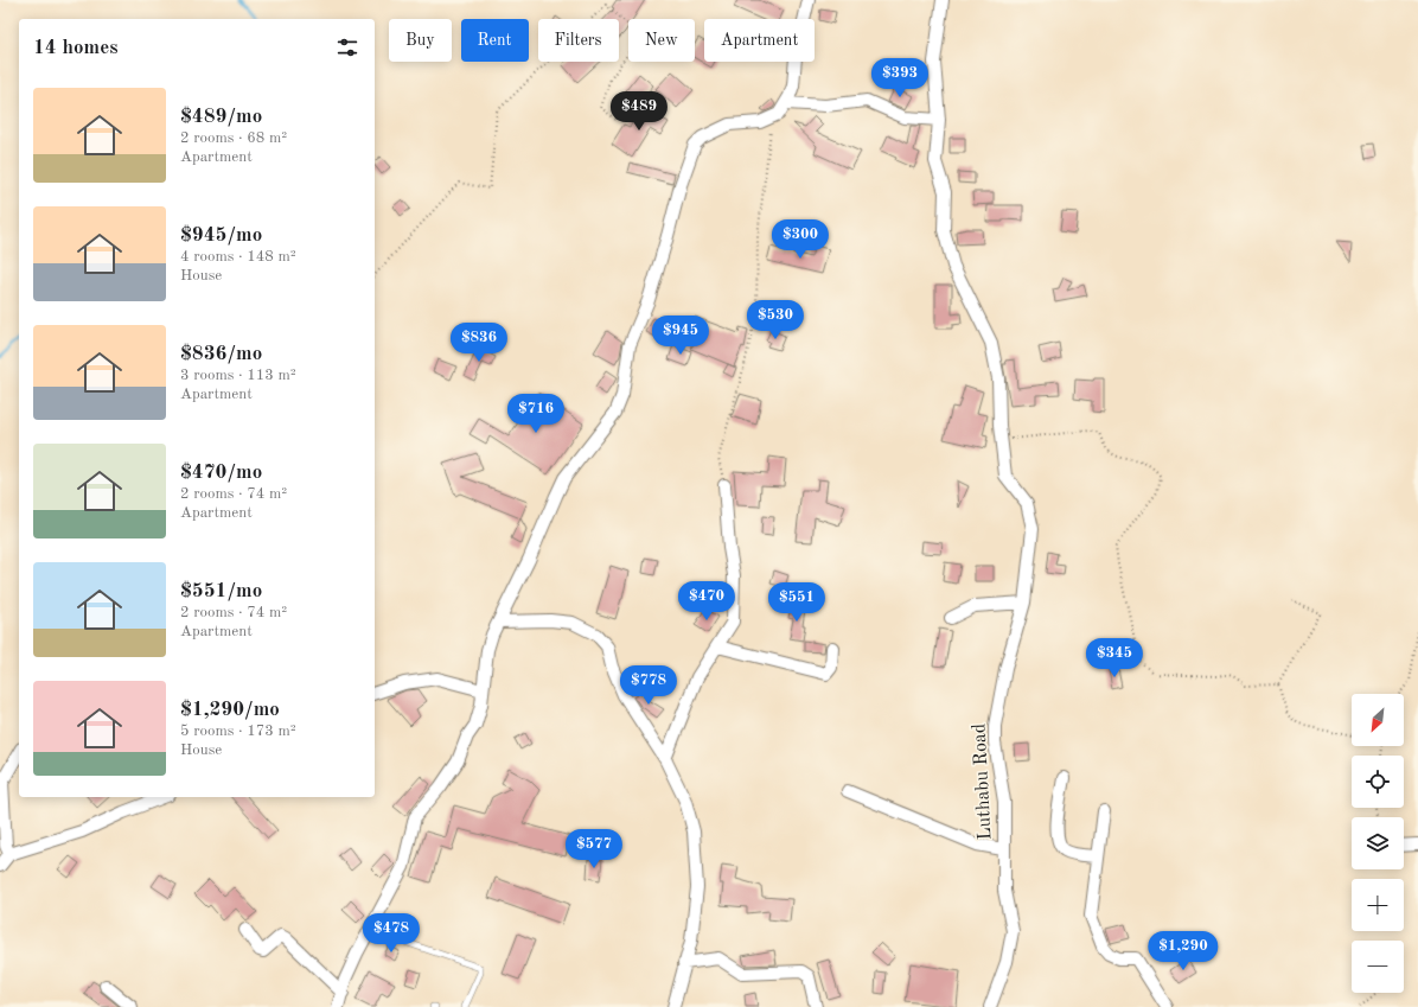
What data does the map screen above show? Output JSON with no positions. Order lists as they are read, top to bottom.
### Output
{
  "streets": {
    "street": ["Luthabu Road"]
  },
  "north": "bottom left",
  "page": {
    "chip": [
      "Buy",
      "Rent",
      "Filters",
      "New",
      "Apartment"
    ],
    "heading": "14 homes",
    "price": [
      "$393",
      "$489",
      "$300",
      "$530",
      "$945",
      "$836",
      "$716",
      "$470",
      "$551",
      "$345",
      "$778",
      "$577",
      "$478",
      "$1,290"
    ],
    "list": [
      {
        "name": "$489/mo",
        "note": "2 rooms · 68 m² · Apartment"
      },
      {
        "name": "$945/mo",
        "note": "4 rooms · 148 m² · House"
      },
      {
        "name": "$836/mo",
        "note": "3 rooms · 113 m² · Apartment"
      },
      {
        "name": "$470/mo",
        "note": "2 rooms · 74 m² · Apartment"
      },
      {
        "name": "$551/mo",
        "note": "2 rooms · 74 m² · Apartment"
      },
      {
        "name": "$1,290/mo",
        "note": "5 rooms · 173 m² · House"
      }
    ],
    "map_buttons": ["+", "−"]
  }
}
